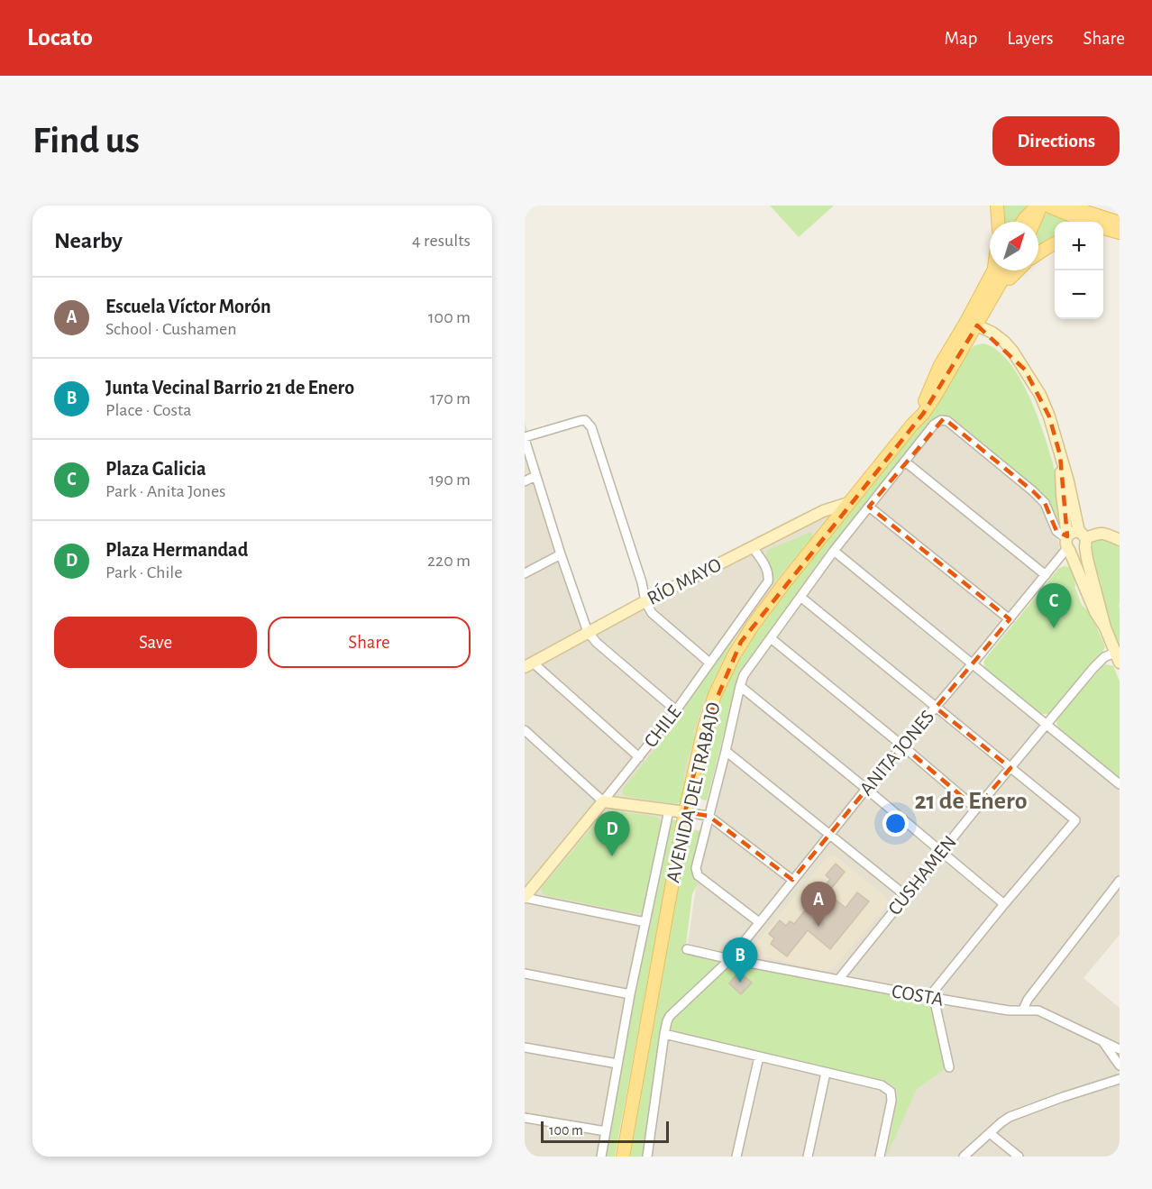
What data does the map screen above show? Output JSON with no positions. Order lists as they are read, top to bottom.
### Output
{
  "streets": {
    "main road": ["AVENIDA DEL TRABAJO"],
    "street": [
      "RÍO MAYO",
      "CHILE",
      "ANITA JONES",
      "CUSHAMEN",
      "COSTA"
    ]
  },
  "crossings": [
    ["RÍO MAYO", "CHILE"],
    ["RÍO MAYO", "AVENIDA DEL TRABAJO"],
    ["ANITA JONES", "AVENIDA DEL TRABAJO"],
    ["ANITA JONES", "COSTA"],
    ["CUSHAMEN", "COSTA"]
  ],
  "districts": ["21 de Enero"],
  "scale_bar": "100 m",
  "north": "top right",
  "page": {
    "header": "Locato",
    "nav": ["Map", "Layers", "Share"],
    "buttons": [
      "Directions",
      ["Save", "Share"]
    ],
    "title": "Find us",
    "heading": ["Nearby", "4 results"],
    "map_buttons": ["+", "−"],
    "list": [
      {
        "mark": "A",
        "name": "Escuela Víctor Morón",
        "note": "School · Cushamen",
        "value": "100 m"
      },
      {
        "mark": "B",
        "name": "Junta Vecinal Barrio 21 de Enero",
        "note": "Place · Costa",
        "value": "170 m"
      },
      {
        "mark": "C",
        "name": "Plaza Galicia",
        "note": "Park · Anita Jones",
        "value": "190 m"
      },
      {
        "mark": "D",
        "name": "Plaza Hermandad",
        "note": "Park · Chile",
        "value": "220 m"
      }
    ],
    "pins": [
      "C",
      "D",
      "A",
      "B"
    ],
    "scale": "100 m"
  }
}
